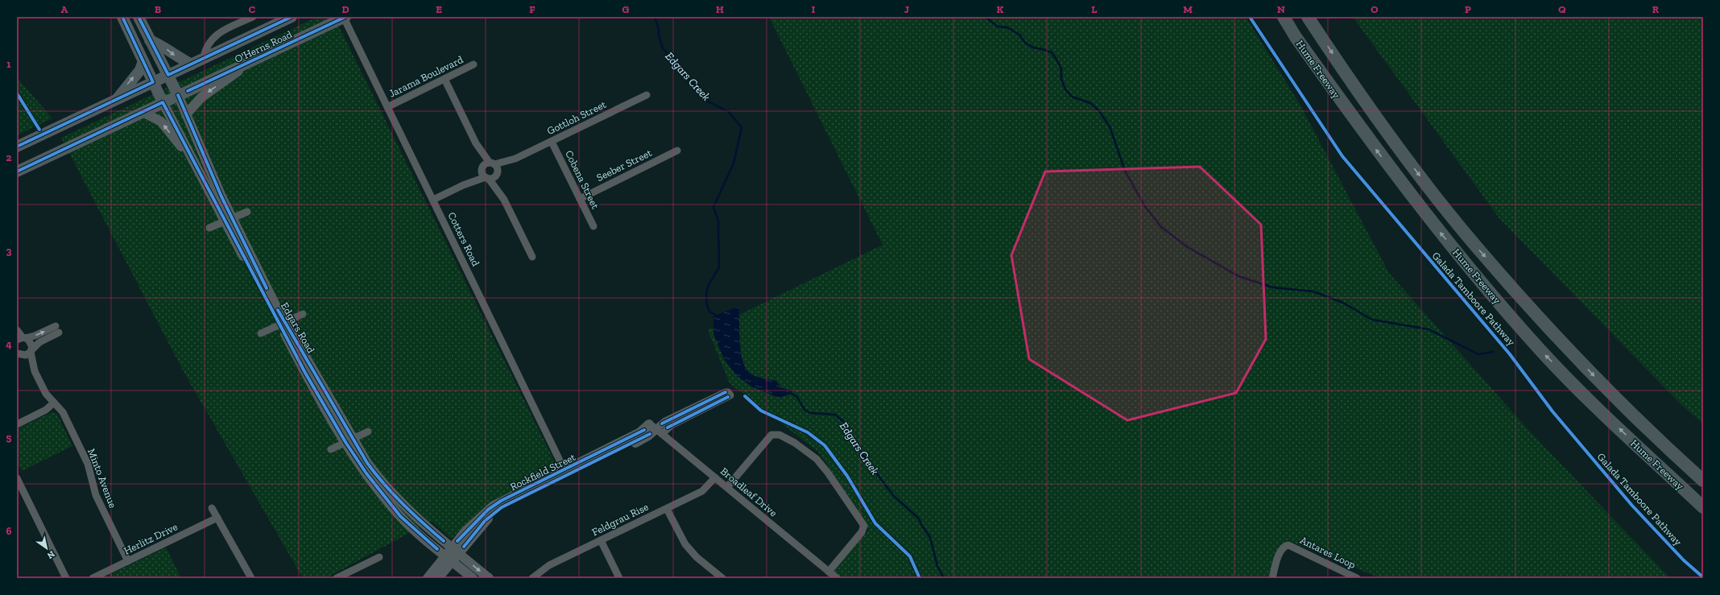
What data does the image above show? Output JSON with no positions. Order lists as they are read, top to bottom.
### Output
{
  "streets": {
    "highway": ["Hume Freeway"],
    "main road": ["O'Herns Road", "Edgars Road", "Rockfield Street"],
    "street": [
      "Jarama Boulevard",
      "Gottloh Street",
      "Seeber Street",
      "Cobena Street",
      "Cotters Road",
      "Minto Avenue",
      "Broadleaf Drive",
      "Feldgrau Rise",
      "Herlitz Drive",
      "Antares Loop"
    ],
    "cycle path": ["Galada Tamboore Pathway"]
  },
  "crossings": [
    ["O'Herns Road", "Cotters Road"],
    ["O'Herns Road", "Edgars Road"],
    ["Jarama Boulevard", "Cotters Road"],
    ["Gottloh Street", "Cobena Street"],
    ["Gottloh Street", "Cotters Road"],
    ["Seeber Street", "Cobena Street"],
    ["Cotters Road", "Rockfield Street"],
    ["Edgars Road", "Rockfield Street"],
    ["Rockfield Street", "Broadleaf Drive"],
    ["Minto Avenue", "Herlitz Drive"],
    ["Broadleaf Drive", "Feldgrau Rise"]
  ],
  "water": ["Edgars Creek"],
  "north": "bottom right",
  "grid": {
    "columns": [
      "A",
      "B",
      "C",
      "D",
      "E",
      "F",
      "G",
      "H",
      "I",
      "J",
      "K",
      "L",
      "M",
      "N",
      "O",
      "P",
      "Q",
      "R"
    ],
    "rows": [
      "1",
      "2",
      "3",
      "4",
      "5",
      "6"
    ]
  }
}
